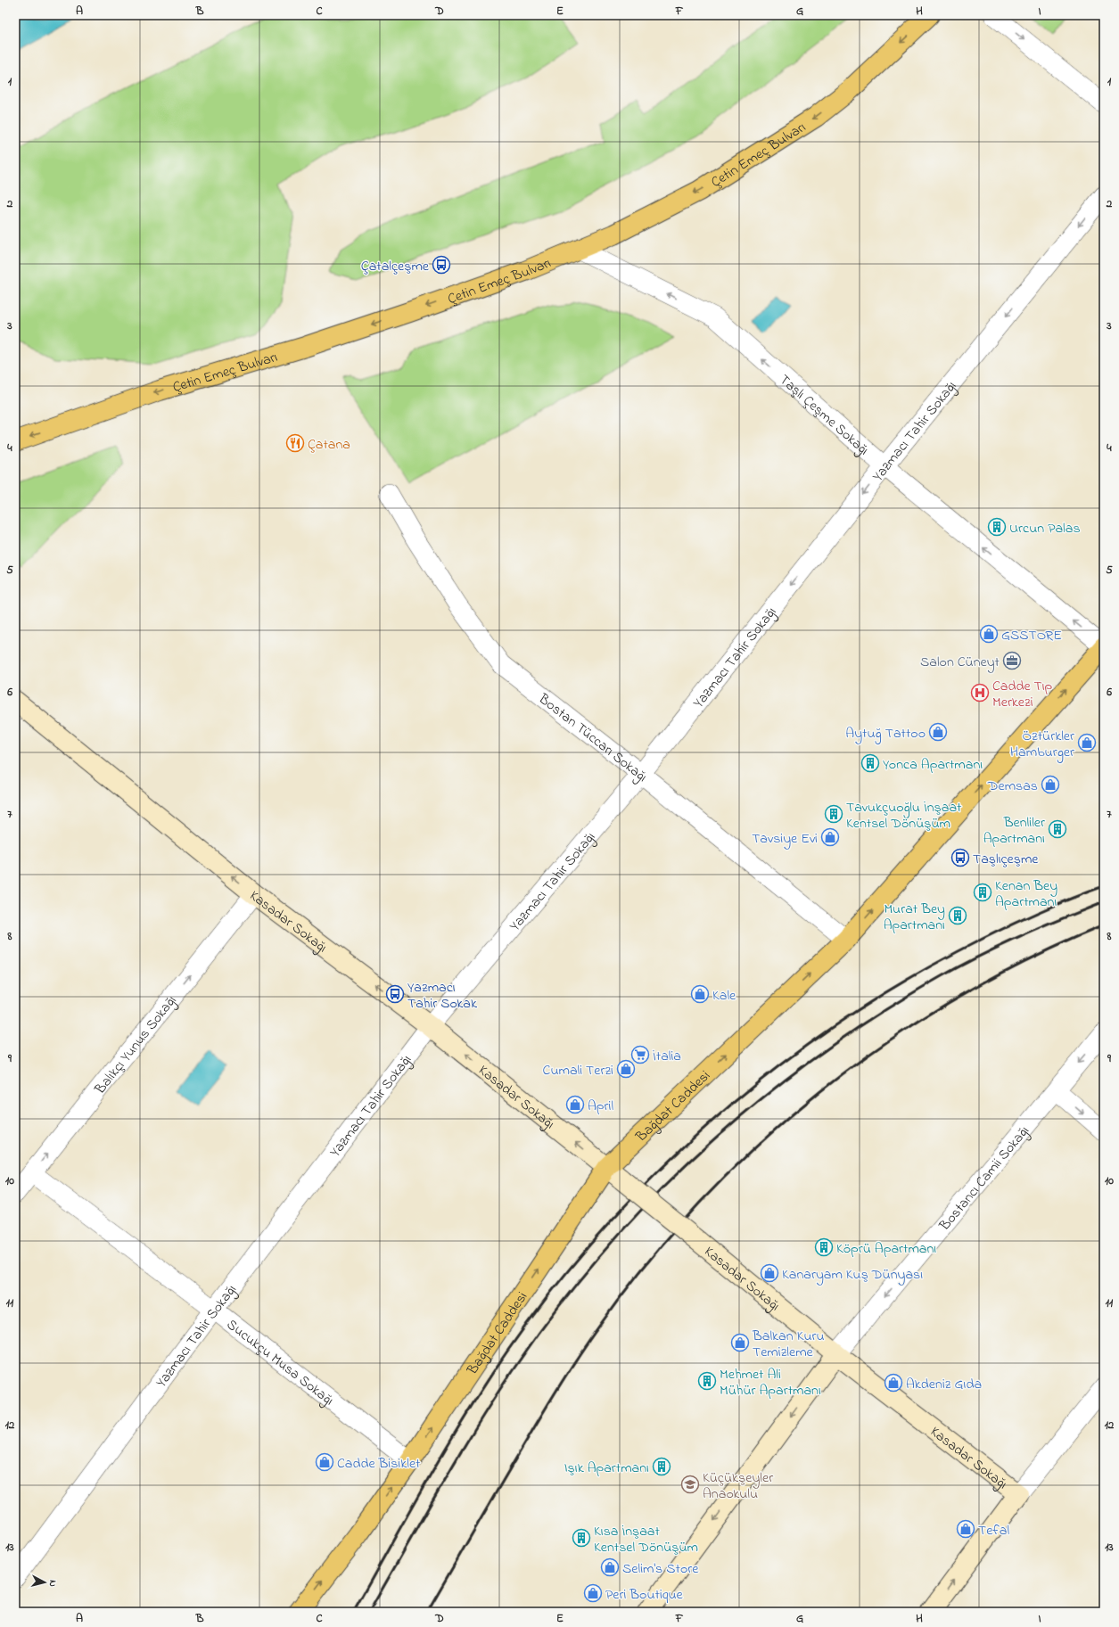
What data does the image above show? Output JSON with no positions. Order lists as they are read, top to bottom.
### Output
{
  "streets": {
    "main road": ["Çetin Emeç Bulvarı", "Kasadar Sokağı", "Bağdat Caddesi"],
    "street": [
      "Taşlı Çeşme Sokağı",
      "Yazmacı Tahir Sokağı",
      "Bostan Tüccarı Sokağı",
      "Balıkçı Yunus Sokağı",
      "Bostancı Camii Sokağı",
      "Sucukçu Musa Sokağı"
    ]
  },
  "crossings": [
    ["Çetin Emeç Bulvarı", "Taşlı Çeşme Sokağı"],
    ["Taşlı Çeşme Sokağı", "Yazmacı Tahir Sokağı"],
    ["Taşlı Çeşme Sokağı", "Bağdat Caddesi"],
    ["Yazmacı Tahir Sokağı", "Bostan Tüccarı Sokağı"],
    ["Yazmacı Tahir Sokağı", "Kasadar Sokağı"],
    ["Yazmacı Tahir Sokağı", "Sucukçu Musa Sokağı"],
    ["Bostan Tüccarı Sokağı", "Bağdat Caddesi"],
    ["Kasadar Sokağı", "Balıkçı Yunus Sokağı"],
    ["Kasadar Sokağı", "Bağdat Caddesi"],
    ["Kasadar Sokağı", "Bostancı Camii Sokağı"],
    ["Balıkçı Yunus Sokağı", "Sucukçu Musa Sokağı"],
    ["Bağdat Caddesi", "Sucukçu Musa Sokağı"]
  ],
  "one_way": [
    "Çetin Emeç Bulvarı",
    "Taşlı Çeşme Sokağı",
    "Yazmacı Tahir Sokağı",
    "Kasadar Sokağı",
    "Balıkçı Yunus Sokağı",
    "Bağdat Caddesi",
    "Bostancı Camii Sokağı"
  ],
  "places": {
    "bus stop": ["Çatalçeşme", "Taşlıçeşme", "Yazmacı Tahir Sokak"],
    "restaurant": ["Çatana"],
    "building": [
      "Urcun Palas",
      "Yonca Apartmanı",
      "Tavukçuoğlu İnşaat Kentsel Dönüşüm",
      "Benliler Apartmanı",
      "Kenan Bey Apartmanı",
      "Murat Bey Apartmanı",
      "Köprü Apartmanı",
      "Mehmet Ali Mühür Apartmanı",
      "Işık Apartmanı",
      "Kısa İnşaat Kentsel Dönüşüm"
    ],
    "shop": [
      "GSSTORE",
      "Aytuğ Tattoo",
      "Öztürkler Hamburger",
      "Demsas",
      "Tavsiye Evi",
      "Kale",
      "Cumali Terzi",
      "April",
      "Kanaryam Kuş Dünyası",
      "Balkan Kuru Temizleme",
      "Akdeniz Gıda",
      "Cadde Bisiklet",
      "Tefal",
      "Selim's Store",
      "Peri Boutique"
    ],
    "office": ["Salon Cüneyt"],
    "hospital": ["Cadde Tıp Merkezi"],
    "supermarket": ["İtalia"],
    "school or university": ["Küçükşeyler Anaokulu"]
  },
  "north": "right",
  "grid": {
    "columns": [
      "A",
      "B",
      "C",
      "D",
      "E",
      "F",
      "G",
      "H",
      "I"
    ],
    "rows": [
      "1",
      "2",
      "3",
      "4",
      "5",
      "6",
      "7",
      "8",
      "9",
      "10",
      "11",
      "12",
      "13"
    ]
  }
}
